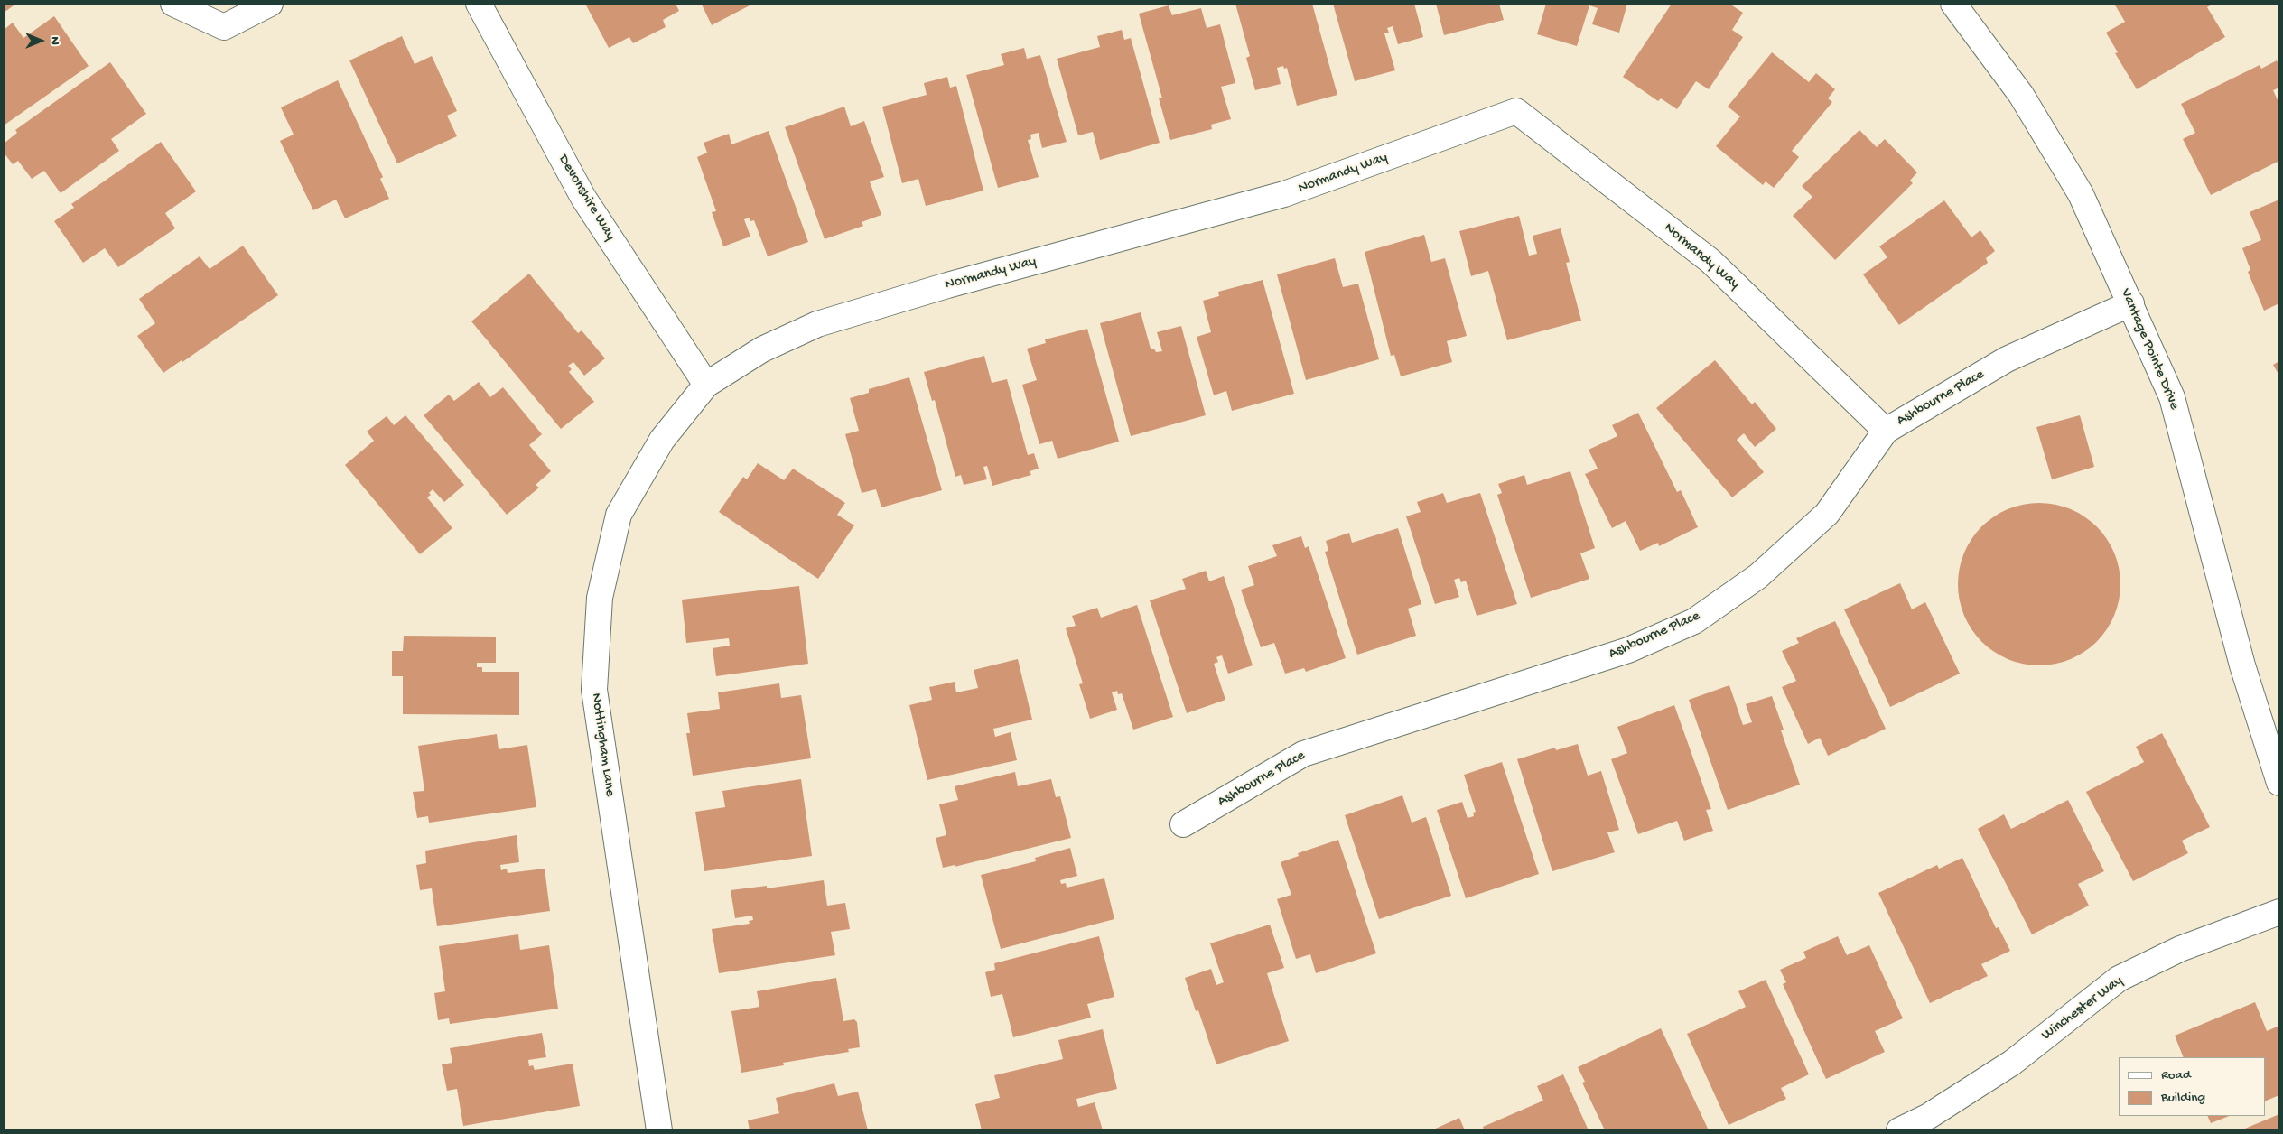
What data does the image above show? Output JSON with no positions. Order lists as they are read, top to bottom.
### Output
{
  "streets": {
    "street": [
      "Normandy Way",
      "Devonshire Way",
      "Vantage Pointe Drive",
      "Ashbourne Place",
      "Nottingham Lane",
      "Winchester Way"
    ]
  },
  "crossings": [
    ["Normandy Way", "Devonshire Way"],
    ["Normandy Way", "Ashbourne Place"],
    ["Normandy Way", "Nottingham Lane"],
    ["Devonshire Way", "Nottingham Lane"],
    ["Vantage Pointe Drive", "Ashbourne Place"]
  ],
  "legend": ["Road", "Building"],
  "north": "right"
}
